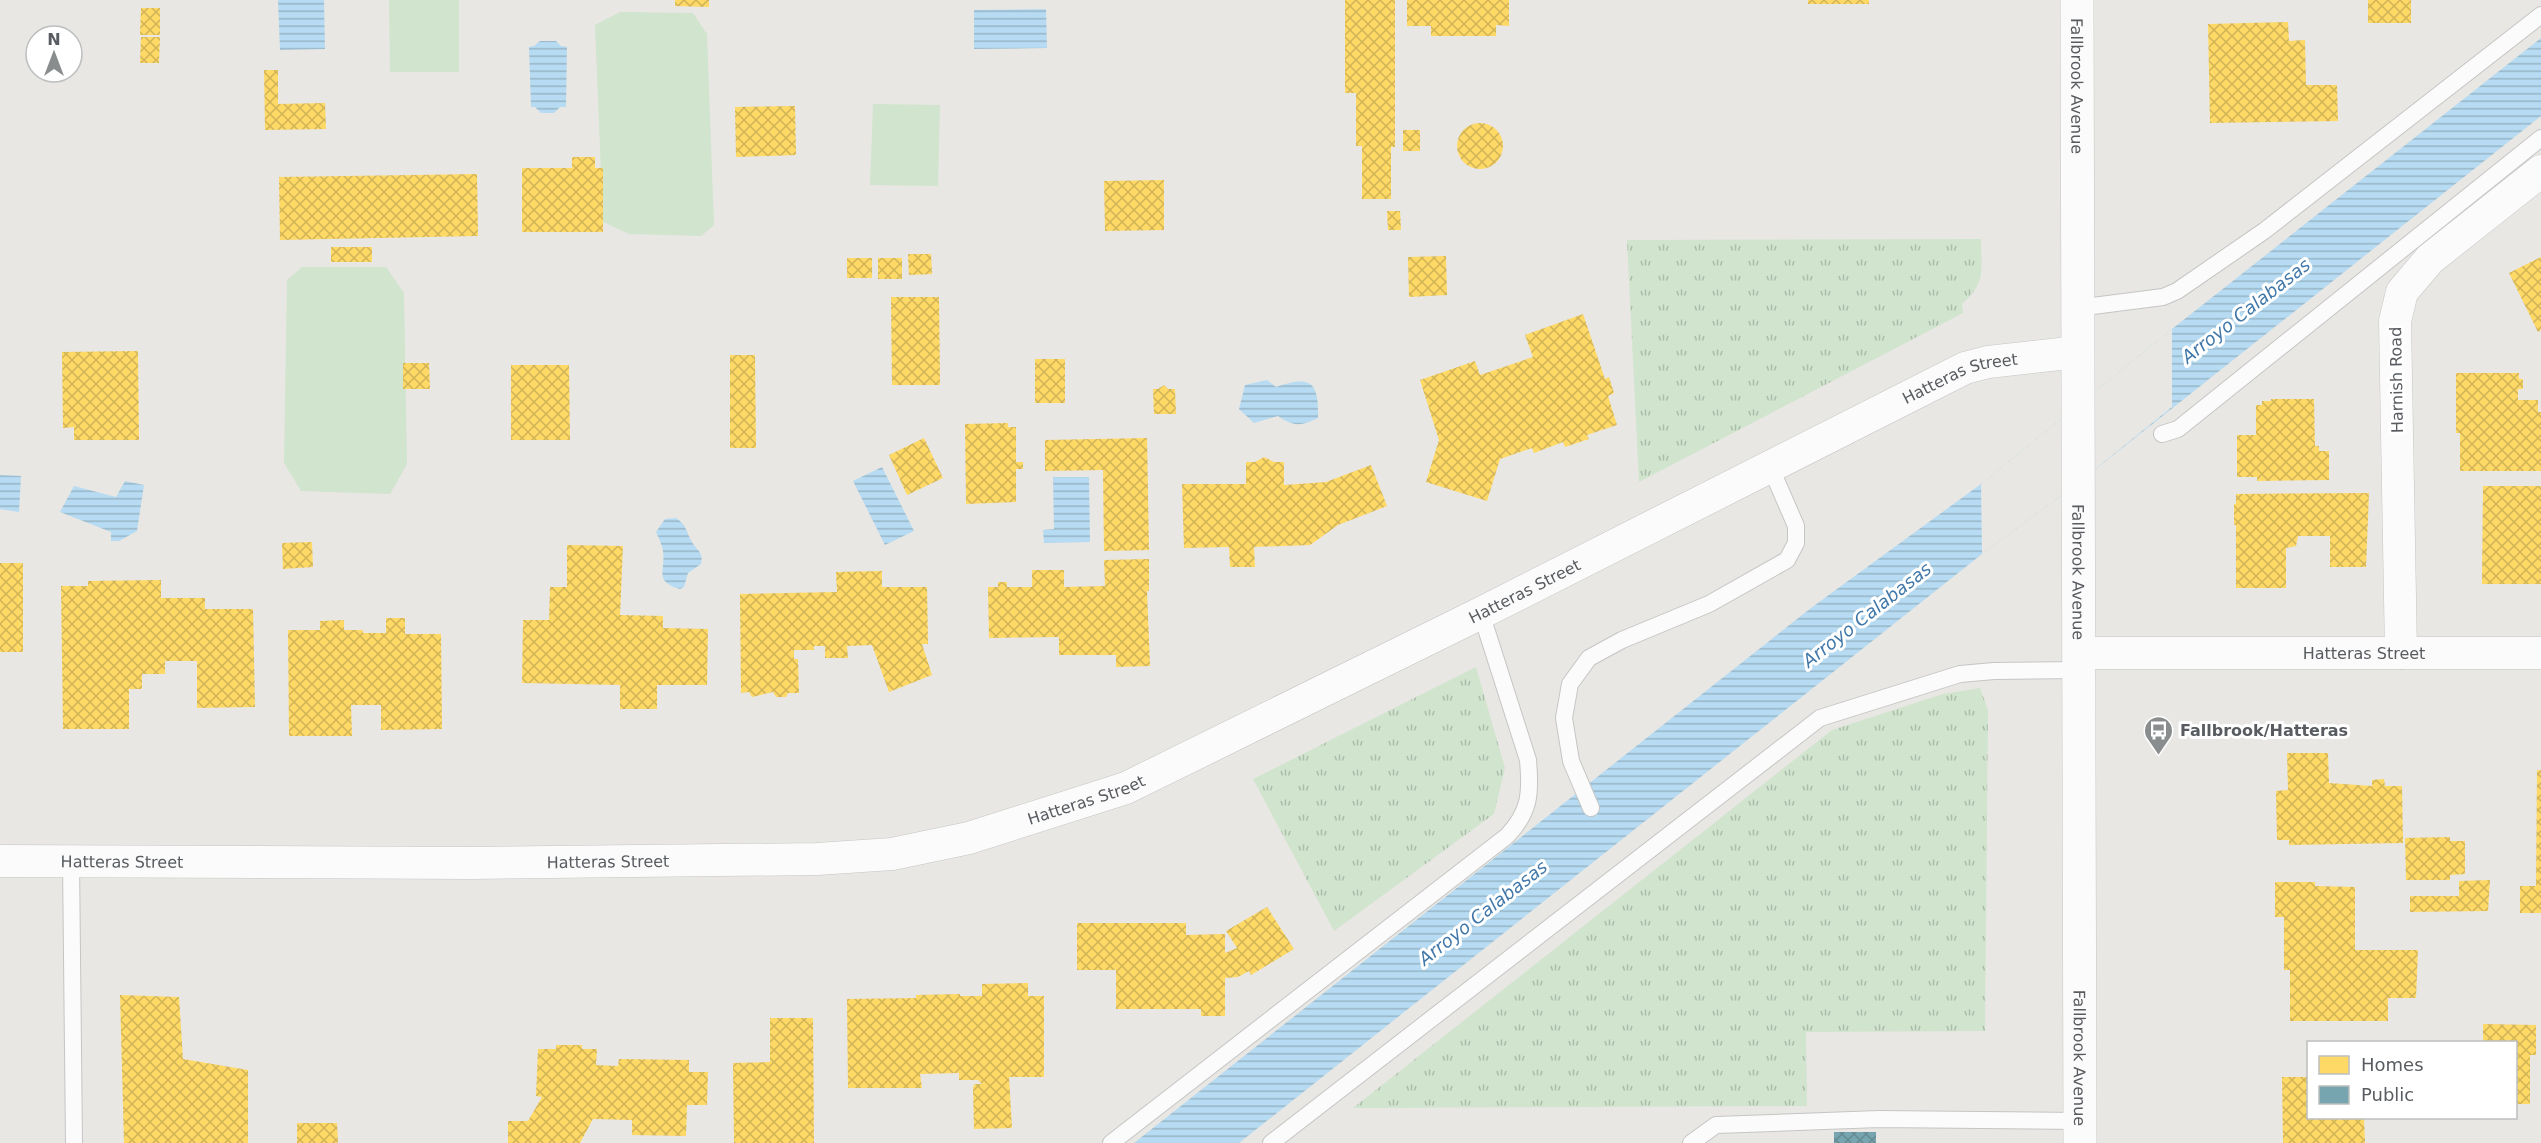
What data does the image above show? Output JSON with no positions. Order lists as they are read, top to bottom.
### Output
{
  "streets": {
    "main road": ["Fallbrook Avenue"],
    "street": ["Hatteras Street", "Harnish Road"]
  },
  "crossings": [
    ["Fallbrook Avenue", "Hatteras Street"],
    ["Hatteras Street", "Harnish Road"]
  ],
  "water": ["Arroyo Calabasas"],
  "places": {
    "bus stop": ["Fallbrook/Hatteras"]
  },
  "legend": ["Homes", "Public"],
  "north": "top"
}
